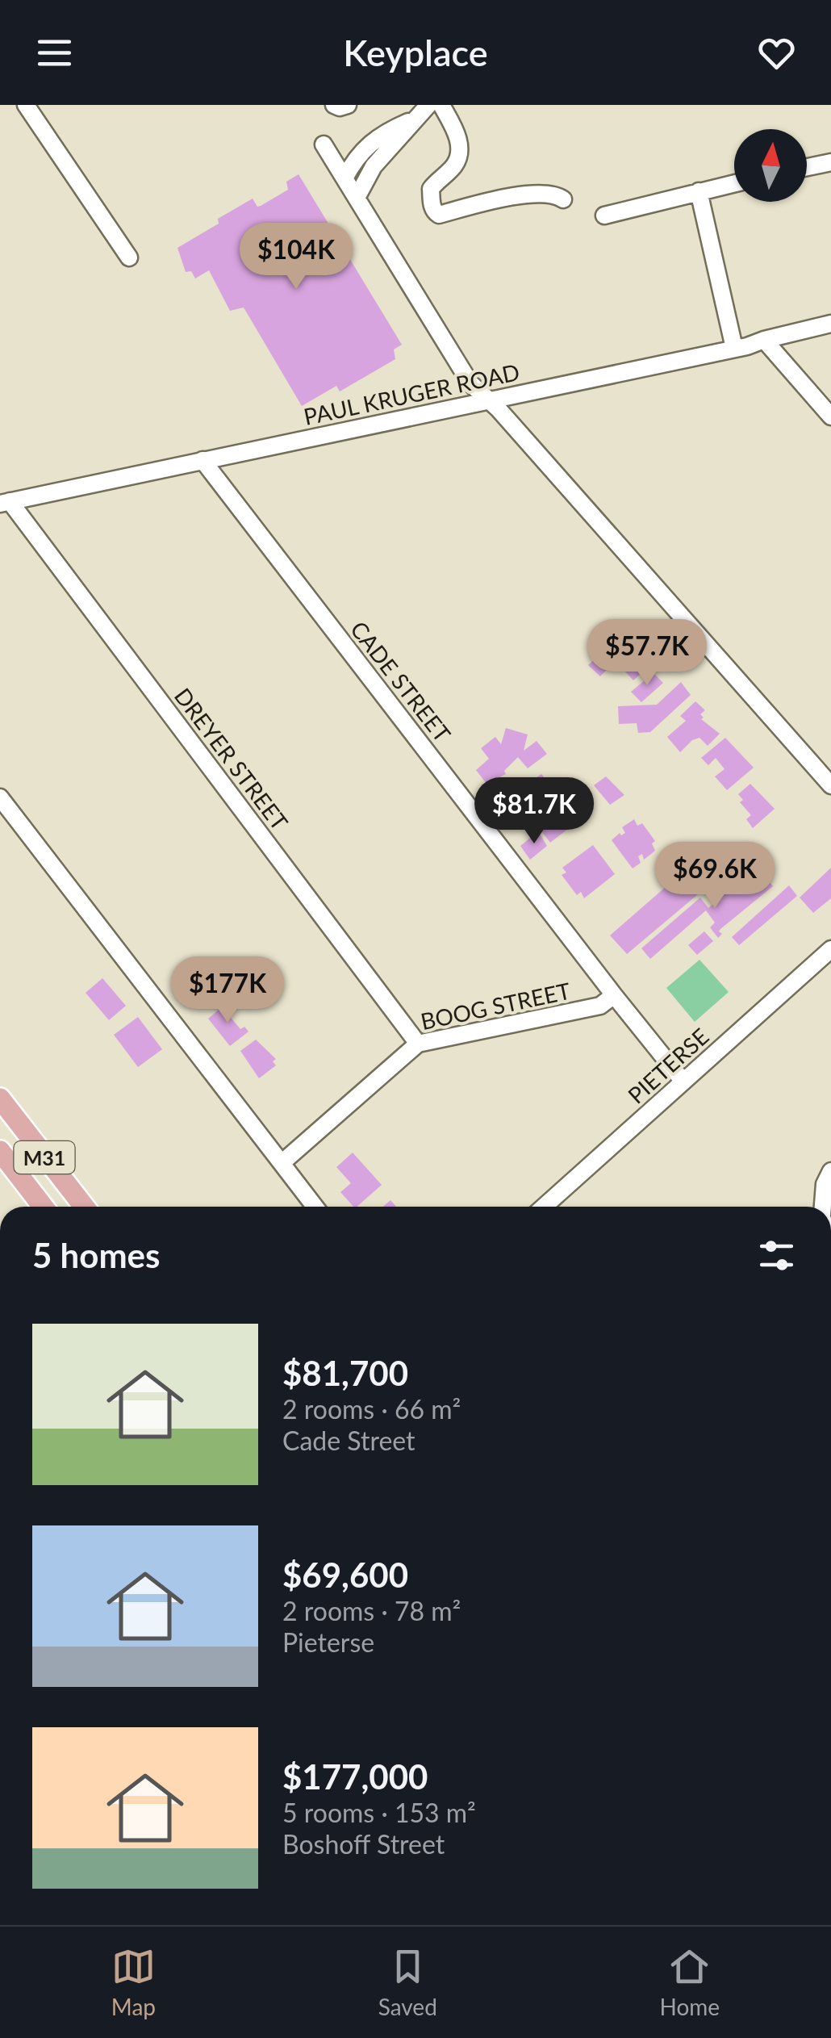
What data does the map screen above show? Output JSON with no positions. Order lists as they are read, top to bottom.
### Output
{
  "streets": {
    "main road": ["M31"],
    "street": [
      "PAUL KRUGER ROAD",
      "CADE STREET",
      "DREYER STREET",
      "BOOG STREET",
      "PIETERSE"
    ]
  },
  "crossings": [
    ["PAUL KRUGER ROAD", "CADE STREET"],
    ["PAUL KRUGER ROAD", "DREYER STREET"],
    ["CADE STREET", "BOOG STREET"],
    ["CADE STREET", "PIETERSE"],
    ["DREYER STREET", "BOOG STREET"]
  ],
  "north": "top",
  "page": {
    "header": "Keyplace",
    "price": [
      "$104K",
      "$57.7K",
      "$81.7K",
      "$69.6K",
      "$177K"
    ],
    "heading": "5 homes",
    "list": [
      {
        "name": "$81,700",
        "note": "2 rooms · 66 m² · Cade Street"
      },
      {
        "name": "$69,600",
        "note": "2 rooms · 78 m² · Pieterse"
      },
      {
        "name": "$177,000",
        "note": "5 rooms · 153 m² · Boshoff Street"
      }
    ],
    "tabs": ["Map", "Saved", "Home"]
  }
}
